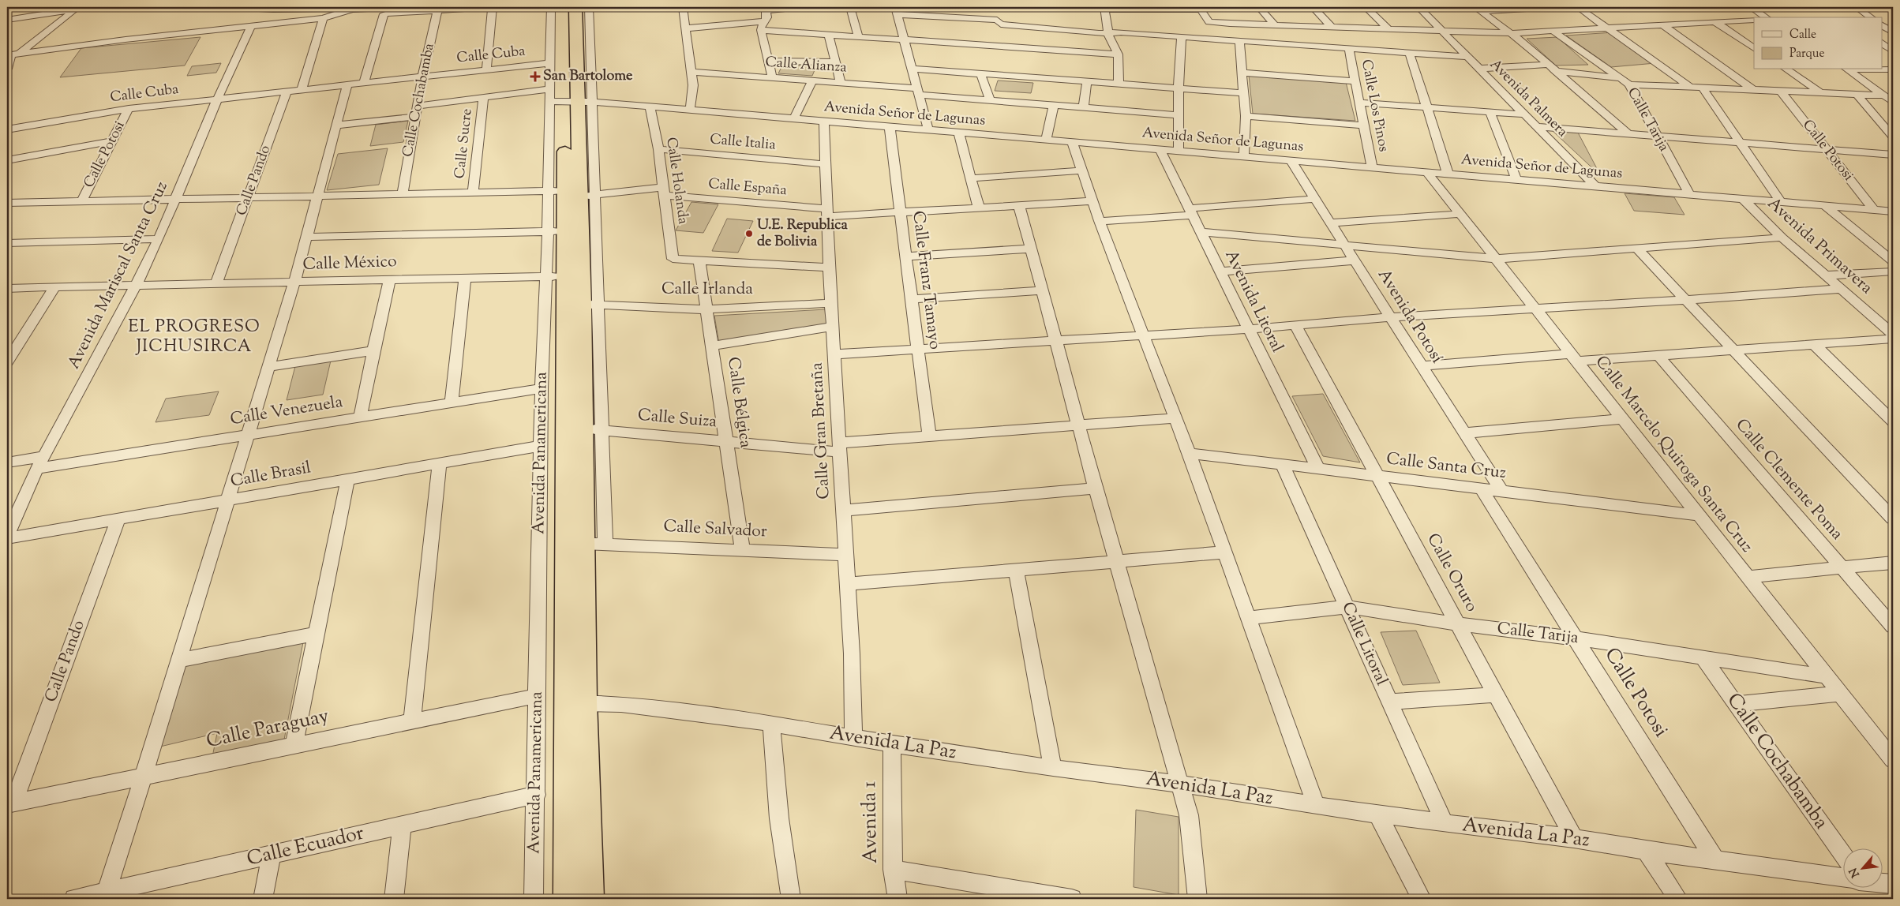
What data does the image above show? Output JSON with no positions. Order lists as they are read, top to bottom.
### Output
{
  "streets": {
    "highway": ["Avenida Panamericana"],
    "street": [
      "Calle Cuba",
      "Calle Alianza",
      "Avenida Palmera",
      "Calle Cochabamba",
      "Calle Los Pinos",
      "Avenida Señor de Lagunas",
      "Calle Tarija",
      "Calle Italia",
      "Calle Sucre",
      "Calle Potosi",
      "Calle Pando",
      "Calle Holanda",
      "Calle España",
      "Avenida Primavera",
      "Calle México",
      "Avenida Mariscal Santa Cruz",
      "Calle Franz Tamayo",
      "Calle Irlanda",
      "Avenida Litoral",
      "Avenida Potosí",
      "Calle Bélgica",
      "Calle Venezuela",
      "Calle Suiza",
      "Calle Gran Bretaña",
      "Calle Marcelo Quiroga Santa Cruz",
      "Calle Santa Cruz",
      "Calle Brasil",
      "Calle Clemente Poma",
      "Calle Salvador",
      "Calle Oruro",
      "Calle Litoral",
      "Calle Paraguay",
      "Avenida La Paz",
      "Avenida 1",
      "Calle Ecuador"
    ]
  },
  "crossings": [
    ["Calle Cuba", "Calle Cochabamba"],
    ["Calle Cuba", "Calle Potosi"],
    ["Calle Cuba", "Calle Pando"],
    ["Calle Cuba", "Avenida Mariscal Santa Cruz"],
    ["Calle Cuba", "Avenida Panamericana"],
    ["Avenida Palmera", "Avenida Señor de Lagunas"],
    ["Calle Cochabamba", "Avenida Señor de Lagunas"],
    ["Calle Cochabamba", "Calle Tarija"],
    ["Calle Cochabamba", "Calle España"],
    ["Calle Los Pinos", "Avenida Señor de Lagunas"],
    ["Avenida Señor de Lagunas", "Calle Tarija"],
    ["Avenida Señor de Lagunas", "Calle Sucre"],
    ["Avenida Señor de Lagunas", "Calle Potosi"],
    ["Avenida Señor de Lagunas", "Calle Holanda"],
    ["Avenida Señor de Lagunas", "Avenida Primavera"],
    ["Avenida Señor de Lagunas", "Calle Franz Tamayo"],
    ["Avenida Señor de Lagunas", "Avenida Litoral"],
    ["Avenida Señor de Lagunas", "Avenida Potosí"],
    ["Avenida Señor de Lagunas", "Calle Gran Bretaña"],
    ["Avenida Señor de Lagunas", "Avenida Panamericana"],
    ["Avenida Señor de Lagunas", "Calle Marcelo Quiroga Santa Cruz"],
    ["Calle Tarija", "Calle Potosi"],
    ["Calle Tarija", "Calle Marcelo Quiroga Santa Cruz"],
    ["Calle Tarija", "Calle Oruro"],
    ["Calle Tarija", "Calle Litoral"],
    ["Calle Italia", "Calle Holanda"],
    ["Calle Italia", "Calle Gran Bretaña"],
    ["Calle Sucre", "Calle España"],
    ["Calle Potosi", "Calle España"],
    ["Calle Potosi", "Calle Santa Cruz"],
    ["Calle Potosi", "Avenida La Paz"],
    ["Calle Pando", "Calle España"],
    ["Calle Pando", "Calle México"],
    ["Calle Pando", "Calle Brasil"],
    ["Calle Pando", "Calle Paraguay"],
    ["Calle Holanda", "Calle España"],
    ["Calle Holanda", "Calle Bélgica"],
    ["Calle España", "Avenida Mariscal Santa Cruz"],
    ["Calle España", "Calle Franz Tamayo"],
    ["Calle España", "Calle Gran Bretaña"],
    ["Calle España", "Avenida Panamericana"],
    ["Calle México", "Avenida Mariscal Santa Cruz"],
    ["Calle México", "Avenida Panamericana"],
    ["Avenida Mariscal Santa Cruz", "Calle Venezuela"],
    ["Avenida Mariscal Santa Cruz", "Calle Brasil"],
    ["Calle Franz Tamayo", "Calle Suiza"],
    ["Calle Irlanda", "Calle Bélgica"],
    ["Calle Irlanda", "Calle Gran Bretaña"],
    ["Calle Irlanda", "Avenida Panamericana"],
    ["Avenida Litoral", "Calle Santa Cruz"],
    ["Avenida Potosí", "Calle Santa Cruz"],
    ["Calle Bélgica", "Calle Suiza"],
    ["Calle Bélgica", "Calle Salvador"],
    ["Calle Venezuela", "Avenida Panamericana"],
    ["Calle Suiza", "Calle Gran Bretaña"],
    ["Calle Suiza", "Avenida Panamericana"],
    ["Calle Gran Bretaña", "Calle Salvador"],
    ["Calle Gran Bretaña", "Avenida La Paz"],
    ["Avenida Panamericana", "Calle Brasil"],
    ["Avenida Panamericana", "Calle Salvador"],
    ["Avenida Panamericana", "Calle Paraguay"],
    ["Avenida Panamericana", "Avenida La Paz"],
    ["Avenida Panamericana", "Calle Ecuador"],
    ["Calle Marcelo Quiroga Santa Cruz", "Calle Santa Cruz"],
    ["Calle Santa Cruz", "Calle Oruro"],
    ["Calle Santa Cruz", "Calle Litoral"],
    ["Calle Oruro", "Avenida La Paz"],
    ["Calle Litoral", "Avenida La Paz"],
    ["Avenida La Paz", "Avenida 1"]
  ],
  "districts": ["EL PROGRESO JICHUSIRCA"],
  "places": {
    "health": ["San Bartolome"],
    "other": ["U.E. Republica de Bolivia"]
  },
  "legend": ["Calle", "Parque"],
  "north": "bottom left"
}
